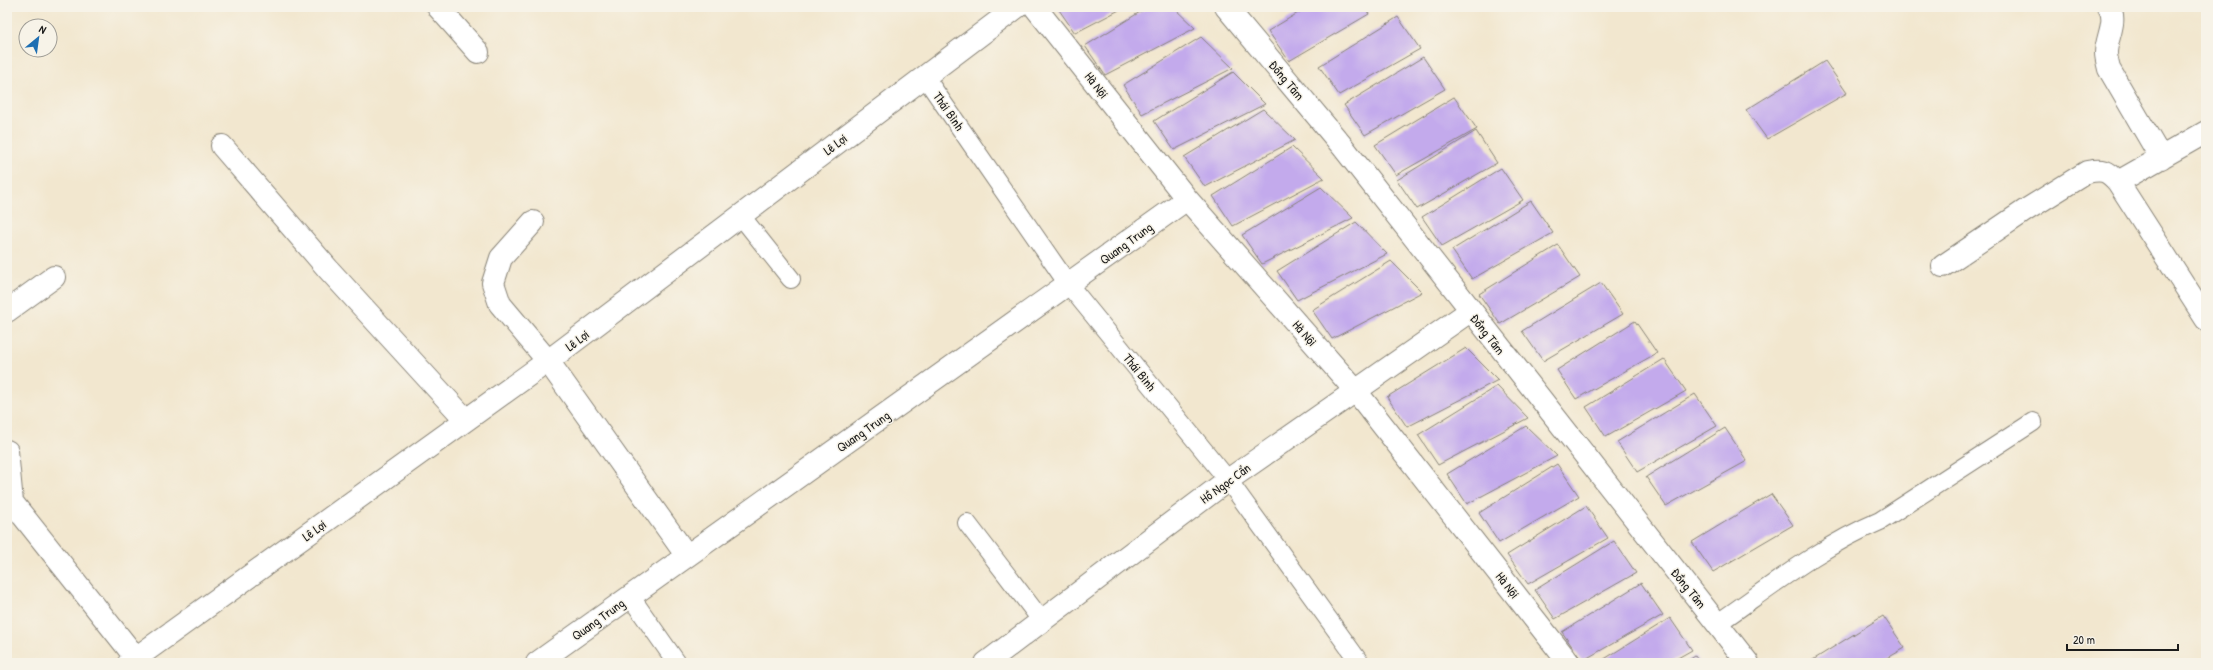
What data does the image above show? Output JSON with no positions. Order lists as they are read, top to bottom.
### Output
{
  "streets": {
    "street": [
      "Đồng Tâm",
      "Hà Nội",
      "Lê Lợi",
      "Quang Trung",
      "Hồ Ngọc Cẩn"
    ],
    "lane": ["Thái Bình"]
  },
  "crossings": [
    ["Đồng Tâm", "Hồ Ngọc Cẩn"],
    ["Hà Nội", "Quang Trung"],
    ["Hà Nội", "Hồ Ngọc Cẩn"],
    ["Thái Bình", "Lê Lợi"],
    ["Thái Bình", "Quang Trung"],
    ["Thái Bình", "Hồ Ngọc Cẩn"]
  ],
  "scale_bar": "20 m",
  "north": "top right"
}
